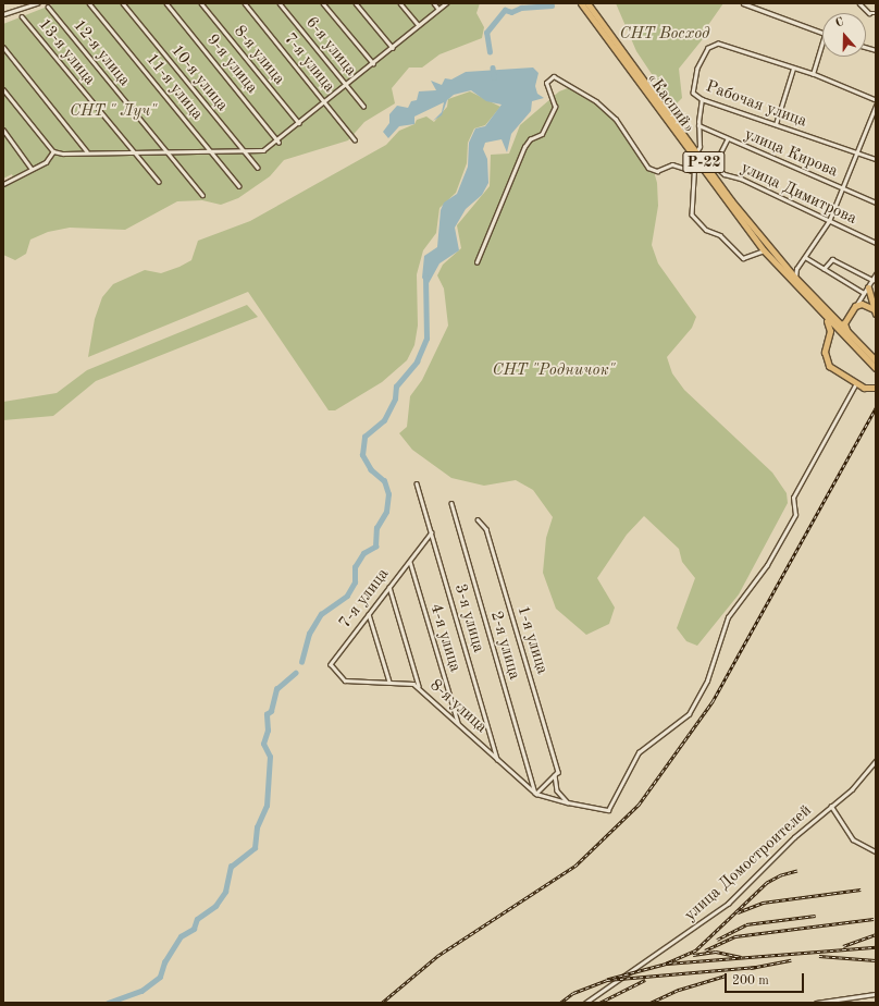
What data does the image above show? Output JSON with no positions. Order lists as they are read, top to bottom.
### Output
{
  "streets": {
    "highway": ["«Каспий»", "Р-22"],
    "street": [
      "6-я улица",
      "13-я улица",
      "12-я улица",
      "8-я улица",
      "7-я улица",
      "9-я улица",
      "10-я улица",
      "11-я улица",
      "Рабочая улица",
      "улица Кирова",
      "улица Димитрова",
      "3-я улица",
      "4-я улица",
      "1-я улица",
      "2-я улица",
      "улица Домостроителей"
    ]
  },
  "crossings": [
    ["8-я улица", "7-я улица"],
    ["8-я улица", "3-я улица"],
    ["8-я улица", "4-я улица"],
    ["8-я улица", "2-я улица"],
    ["7-я улица", "3-я улица"],
    ["7-я улица", "4-я улица"],
    ["«Каспий»", "Р-22"],
    ["улица Кирова", "улица Димитрова"]
  ],
  "parks": ["СНТ Восход", "СНТ \" Луч\"", "СНТ \"Родничок\""],
  "scale_bar": "200 m",
  "north": "top"
}
